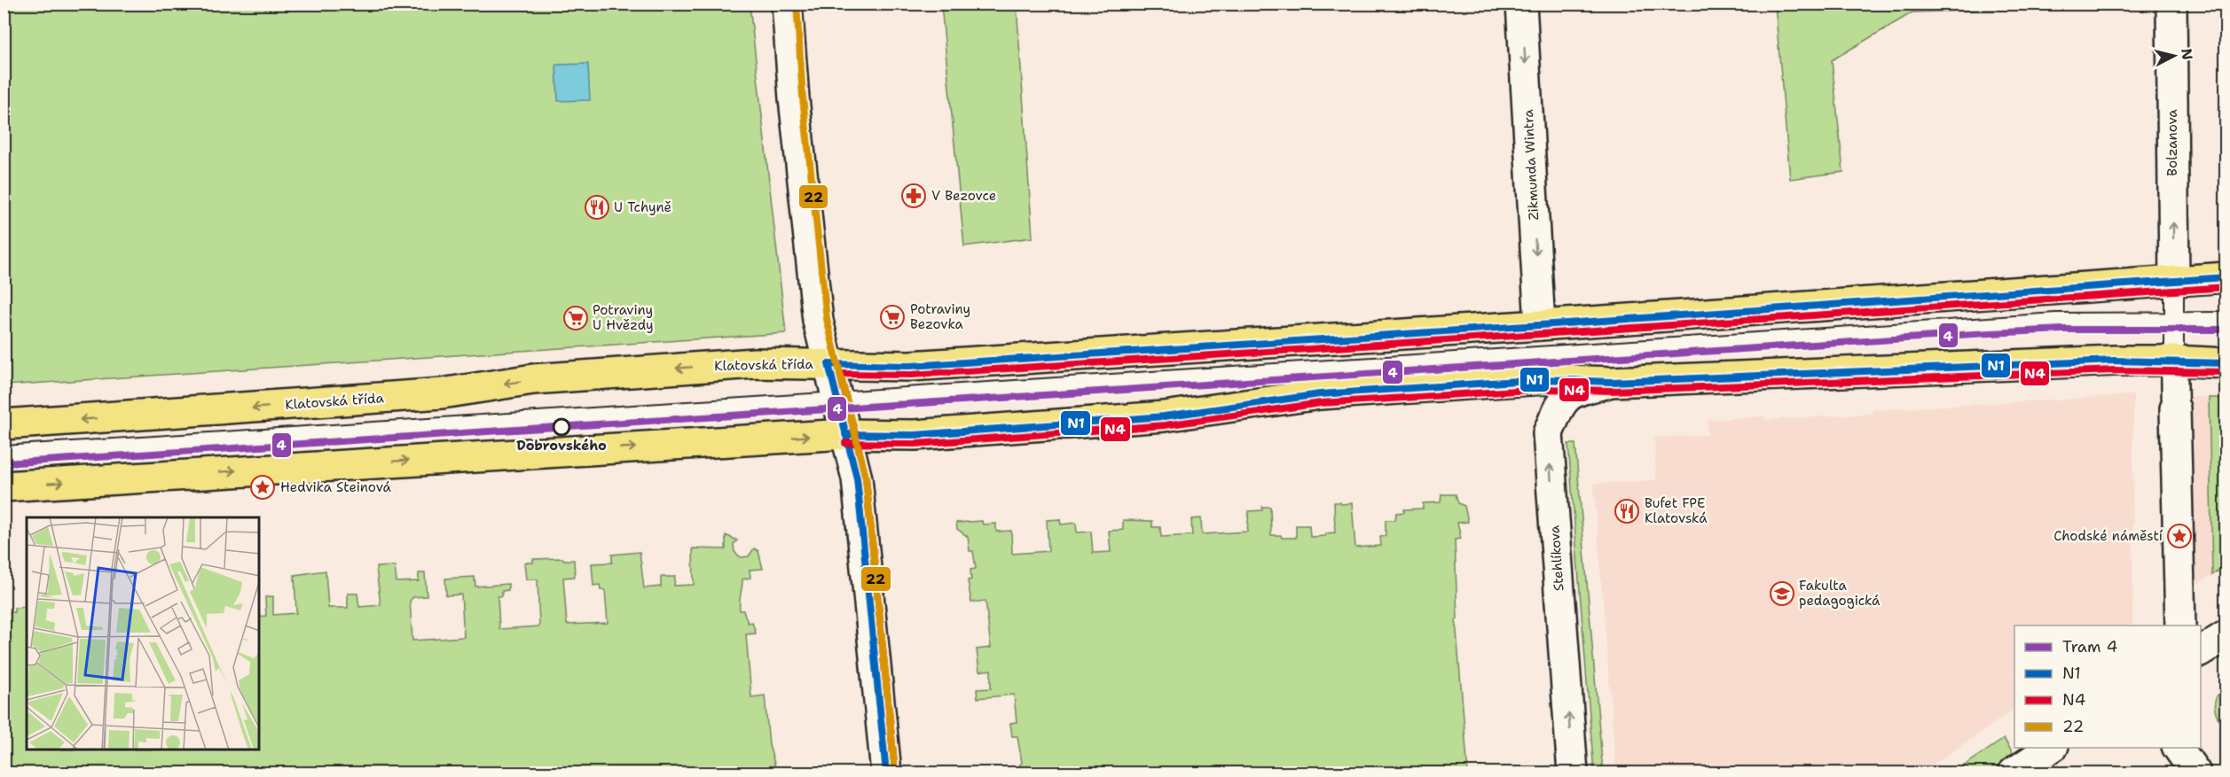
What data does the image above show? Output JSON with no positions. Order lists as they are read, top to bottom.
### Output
{
  "streets": {
    "main road": ["Klatovská třída"],
    "street": ["Bolzanova", "Zikmunda Wintra", "Stehlíkova"]
  },
  "crossings": [
    ["Bolzanova", "Klatovská třída"],
    ["Zikmunda Wintra", "Klatovská třída"]
  ],
  "one_way": ["Bolzanova", "Zikmunda Wintra", "Stehlíkova"],
  "places": {
    "pharmacy": ["V Bezovce"],
    "restaurant": ["U Tchyně", "Bufet FPE Klatovská"],
    "supermarket": ["Potraviny Bezovka", "Potraviny U Hvězdy"],
    "other": ["Dobrovského"],
    "place": ["Hedvika Steinová", "Chodské náměstí"],
    "school or university": ["Fakulta pedagogická"]
  },
  "lines": [
    "transit line 22",
    "transit line N1",
    "transit line N4",
    "tram line 4"
  ],
  "legend": [
    "Tram 4",
    "N1",
    "N4",
    "22"
  ],
  "north": "right"
}
